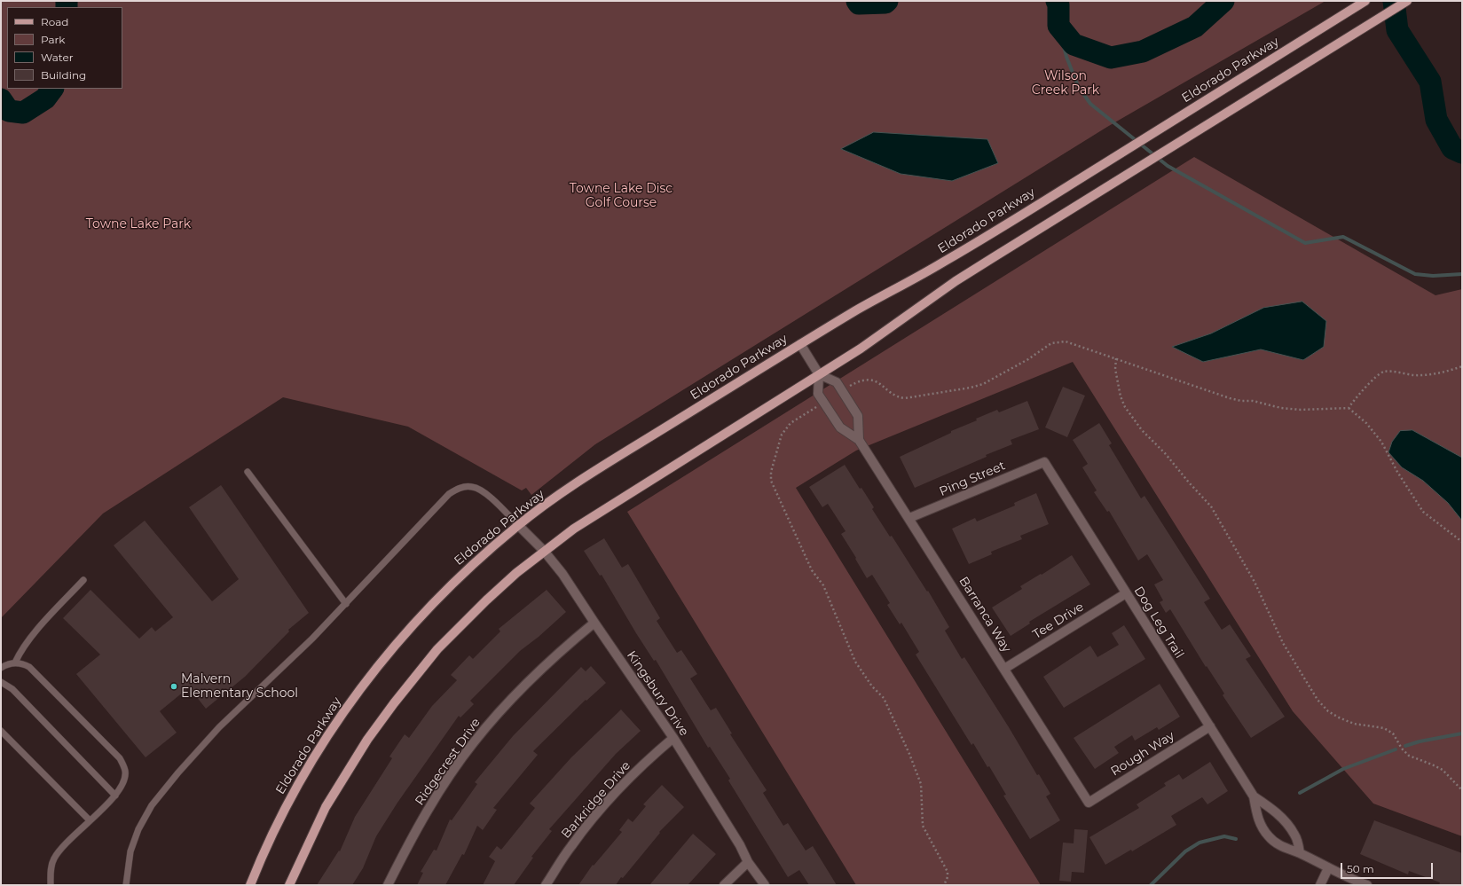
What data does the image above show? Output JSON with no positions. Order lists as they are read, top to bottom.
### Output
{
  "streets": {
    "main road": ["Eldorado Parkway"],
    "street": [
      "Ping Street",
      "Barranca Way",
      "Tee Drive",
      "Dog Leg Trail",
      "Kingsbury Drive",
      "Rough Way",
      "Ridgecrest Drive",
      "Barkridge Drive"
    ]
  },
  "crossings": [
    ["Eldorado Parkway", "Kingsbury Drive"],
    ["Ping Street", "Barranca Way"],
    ["Ping Street", "Dog Leg Trail"],
    ["Barranca Way", "Tee Drive"],
    ["Barranca Way", "Rough Way"],
    ["Tee Drive", "Dog Leg Trail"],
    ["Dog Leg Trail", "Rough Way"],
    ["Kingsbury Drive", "Ridgecrest Drive"],
    ["Kingsbury Drive", "Barkridge Drive"]
  ],
  "parks": ["Wilson Creek Park", "Towne Lake Disc Golf Course", "Towne Lake Park"],
  "places": ["Malvern Elementary School"],
  "legend": [
    "Road",
    "Park",
    "Water",
    "Building"
  ],
  "scale_bar": "50 m"
}
